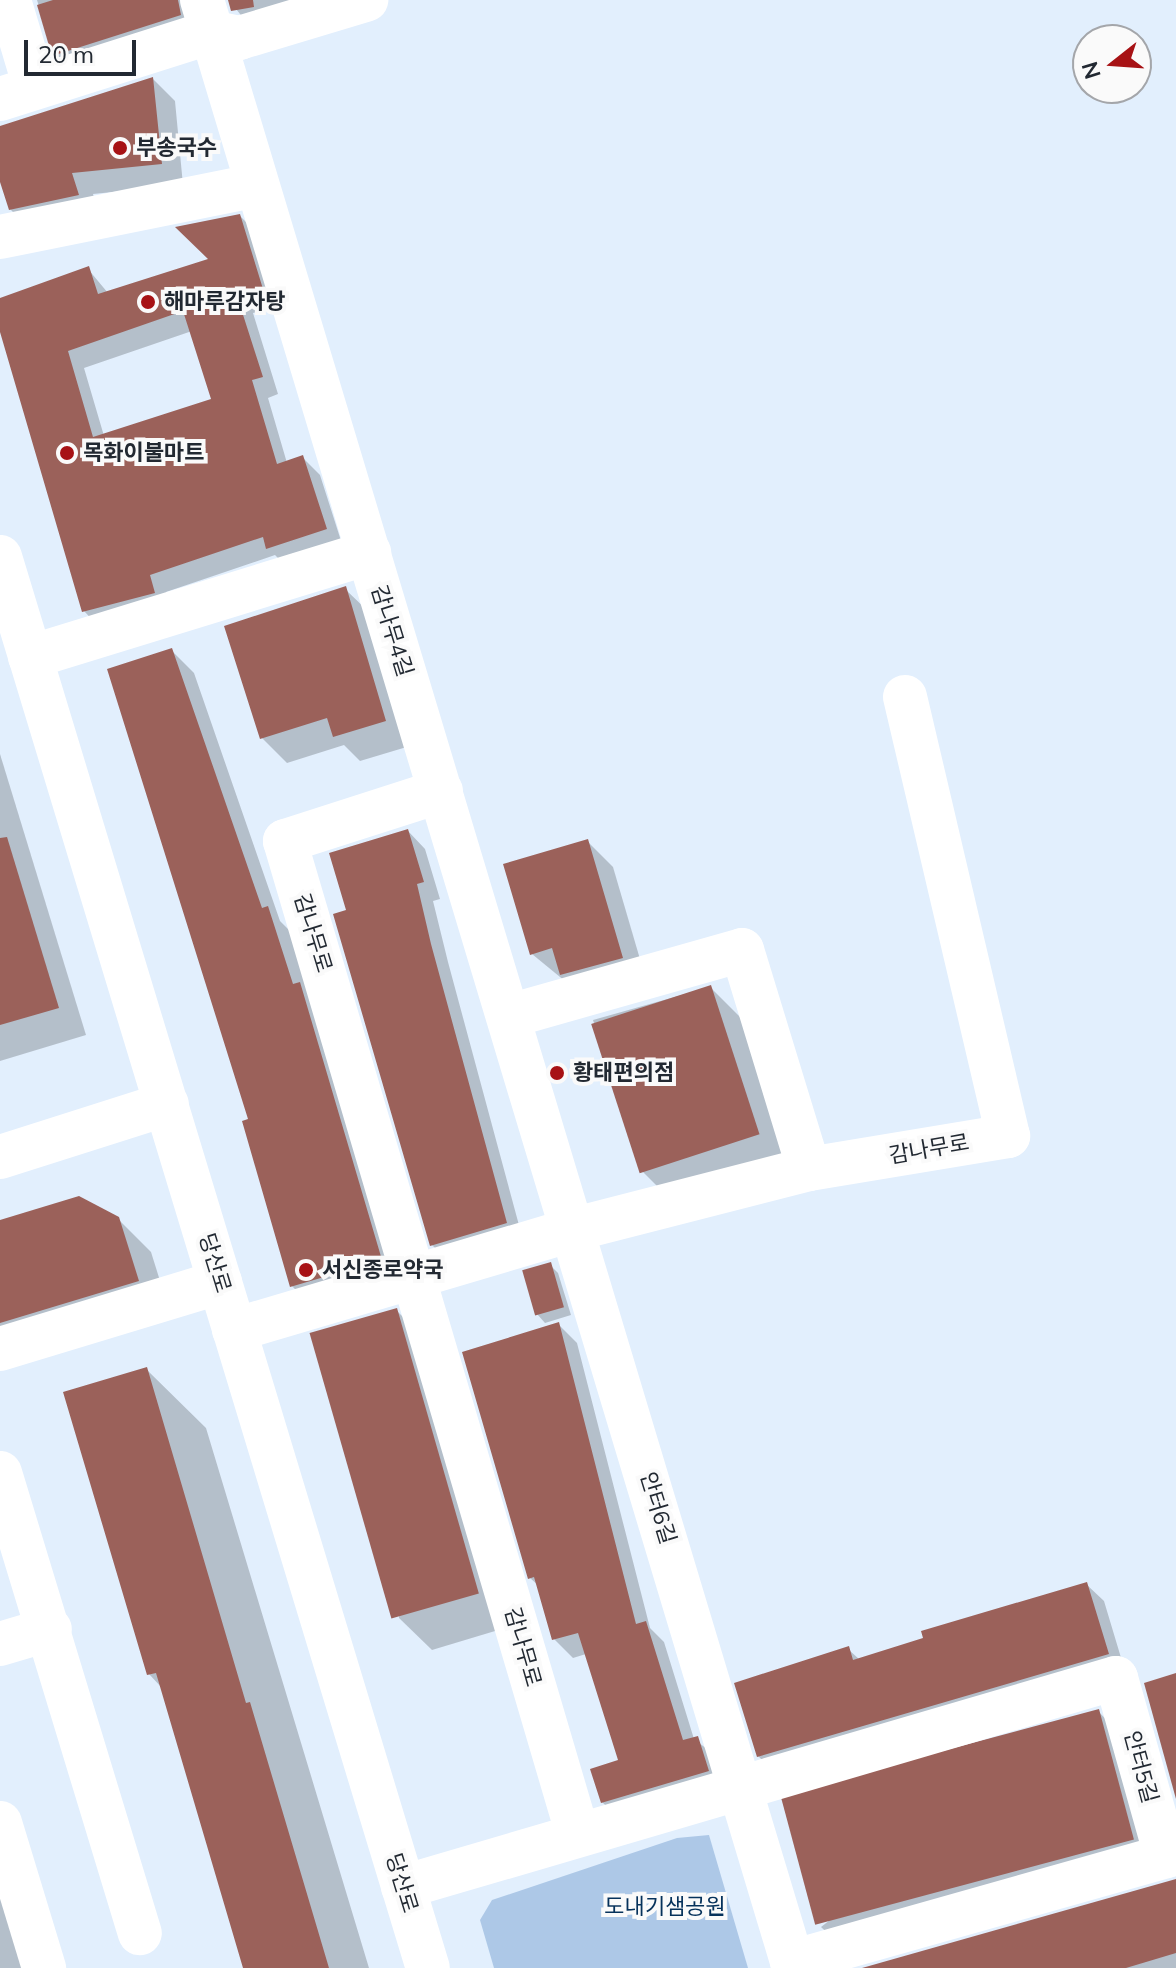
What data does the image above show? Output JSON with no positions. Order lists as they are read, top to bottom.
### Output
{
  "streets": {
    "street": [
      "감나무4길",
      "감나무로",
      "당산로",
      "안터6길",
      "안터5길"
    ]
  },
  "crossings": [
    ["감나무4길", "감나무로"],
    ["감나무4길", "안터6길"],
    ["감나무로", "당산로"],
    ["감나무로", "안터6길"],
    ["안터6길", "안터5길"]
  ],
  "parks": ["도내기샘공원"],
  "places": [
    "부송국수",
    "해마루감자탕",
    "목화이불마트",
    "황태편의점",
    "서신종로약국"
  ],
  "scale_bar": "20 m",
  "north": "left"
}
